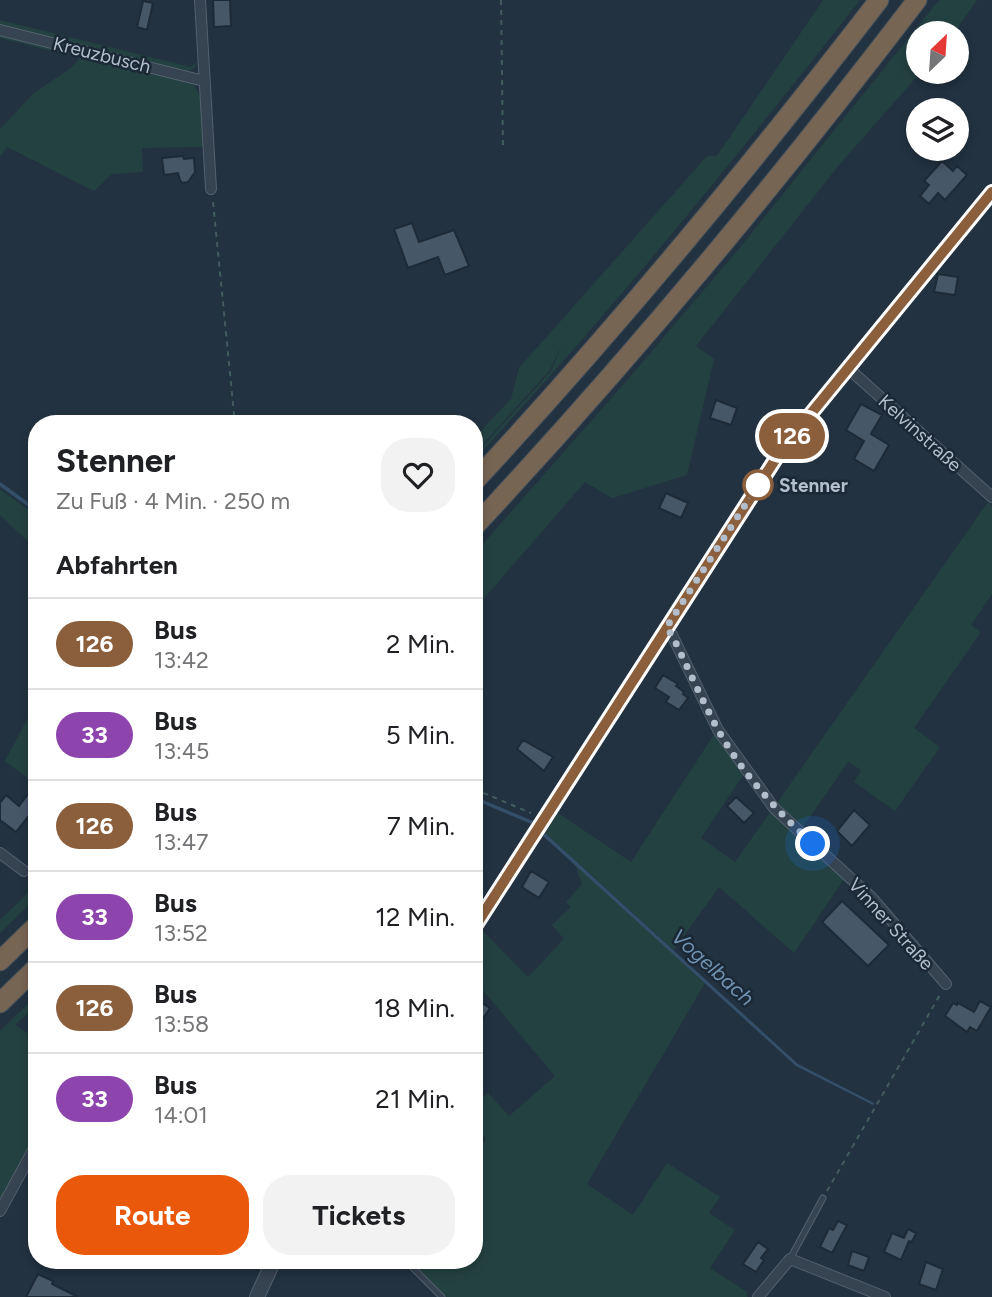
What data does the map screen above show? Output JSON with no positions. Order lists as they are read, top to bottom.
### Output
{
  "streets": {
    "street": ["Kreuzbusch", "Kelvinstraße", "Vinner Straße"]
  },
  "water": ["Vogelbach"],
  "places": ["Stenner"],
  "lines": ["bus line 126"],
  "north": "top right",
  "page": {
    "on_map": "126",
    "heading": [
      ["Stenner", "Zu Fuß · 4 Min. · 250 m"],
      "Abfahrten"
    ],
    "list": [
      {
        "mark": "126",
        "name": "Bus",
        "note": "13:42",
        "value": "2 Min."
      },
      {
        "mark": "33",
        "name": "Bus",
        "note": "13:45",
        "value": "5 Min."
      },
      {
        "mark": "126",
        "name": "Bus",
        "note": "13:47",
        "value": "7 Min."
      },
      {
        "mark": "33",
        "name": "Bus",
        "note": "13:52",
        "value": "12 Min."
      },
      {
        "mark": "126",
        "name": "Bus",
        "note": "13:58",
        "value": "18 Min."
      },
      {
        "mark": "33",
        "name": "Bus",
        "note": "14:01",
        "value": "21 Min."
      }
    ],
    "buttons": ["Route", "Tickets"]
  }
}
